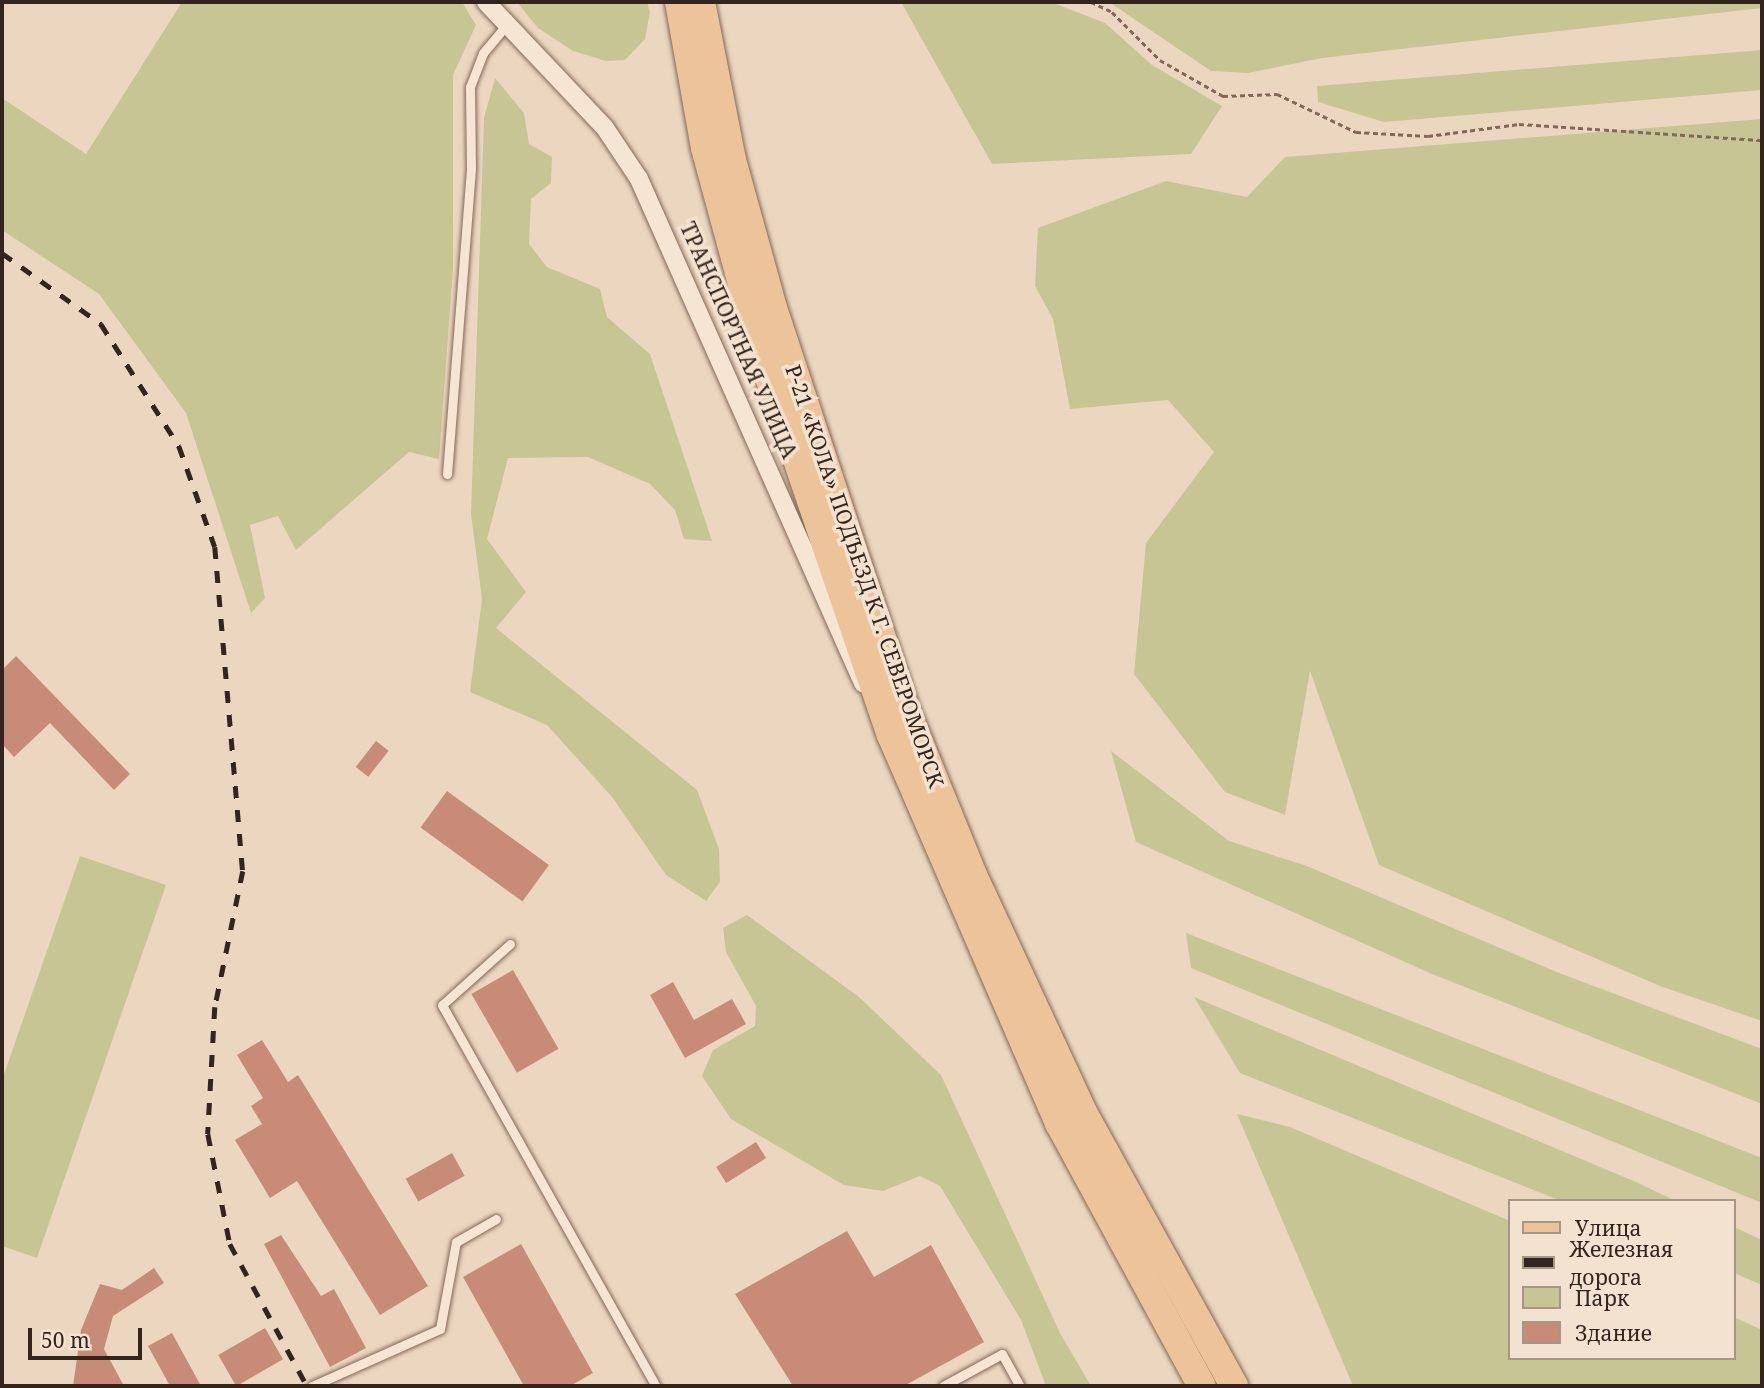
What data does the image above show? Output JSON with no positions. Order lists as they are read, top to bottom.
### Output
{
  "streets": {
    "main road": ["Р-21 «КОЛА» ПОДЪЕЗД К Г. СЕВЕРОМОРСК"],
    "street": ["ТРАНСПОРТНАЯ УЛИЦА"]
  },
  "crossings": [
    ["ТРАНСПОРТНАЯ УЛИЦА", "Р-21 «КОЛА» ПОДЪЕЗД К Г. СЕВЕРОМОРСК"]
  ],
  "legend": [
    "Улица",
    "Железная дорога",
    "Парк",
    "Здание"
  ],
  "scale_bar": "50 m"
}
